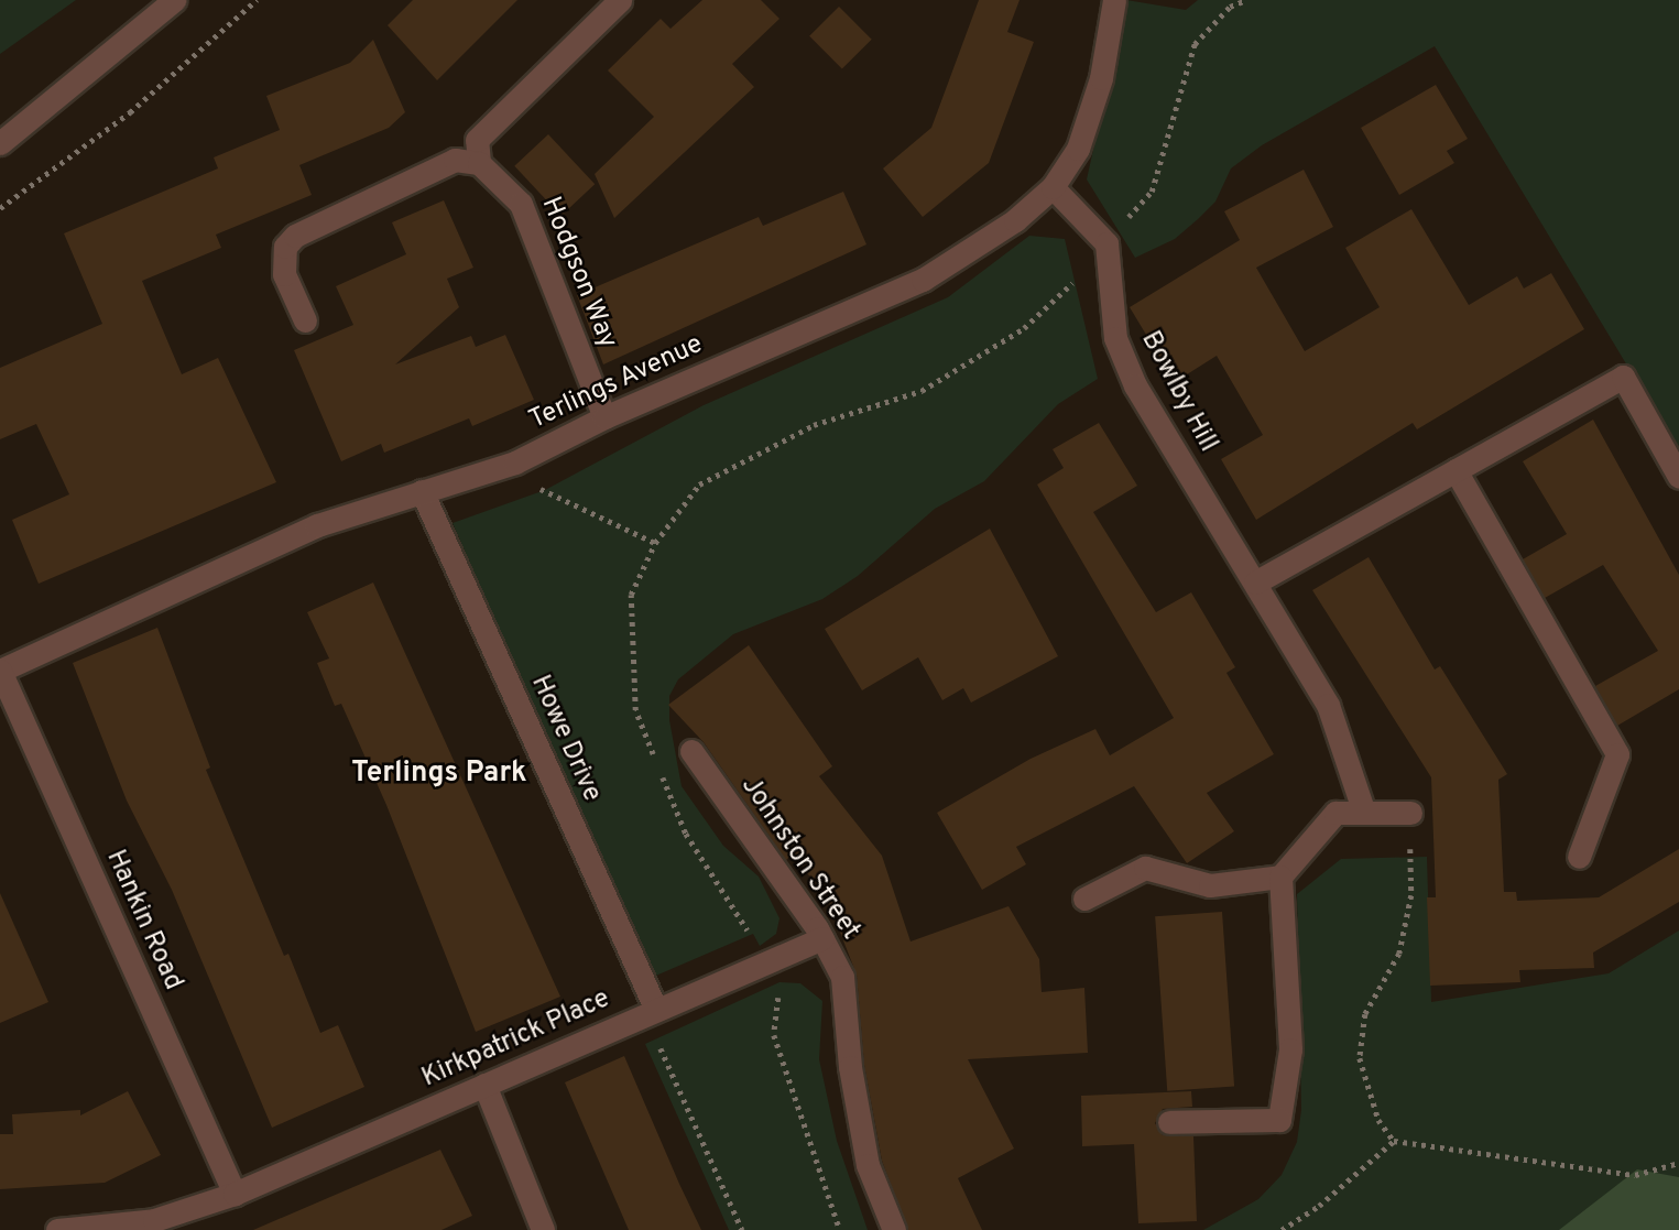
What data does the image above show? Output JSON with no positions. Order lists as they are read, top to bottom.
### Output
{
  "streets": {
    "street": [
      "Hodgson Way",
      "Terlings Avenue",
      "Bowlby Hill",
      "Howe Drive",
      "Johnston Street",
      "Hankin Road",
      "Kirkpatrick Place"
    ]
  },
  "crossings": [
    ["Hodgson Way", "Terlings Avenue"],
    ["Terlings Avenue", "Howe Drive"],
    ["Terlings Avenue", "Hankin Road"],
    ["Howe Drive", "Kirkpatrick Place"],
    ["Johnston Street", "Kirkpatrick Place"],
    ["Hankin Road", "Kirkpatrick Place"]
  ],
  "districts": ["Terlings Park"]
}
